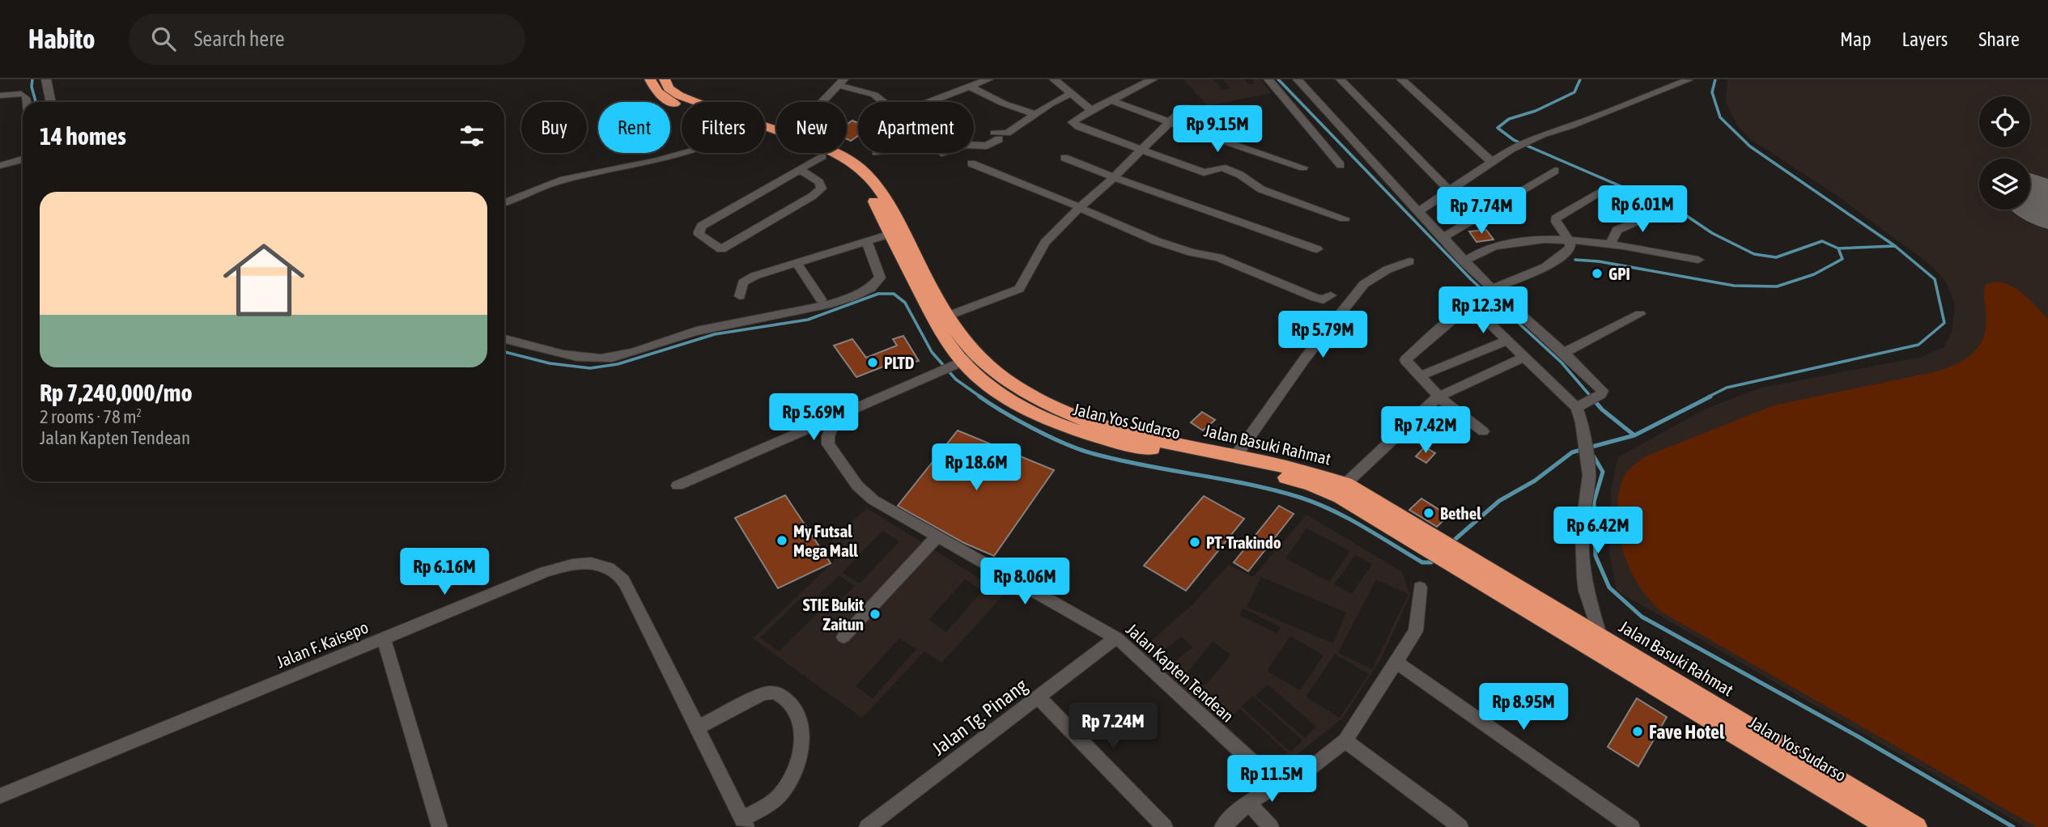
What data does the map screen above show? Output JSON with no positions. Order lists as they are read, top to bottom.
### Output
{
  "streets": {
    "highway": ["Jalan Yos Sudarso", "Jalan Basuki Rahmat"],
    "street": ["Jalan F. Kaisepo", "Jalan Kapten Tendean", "Jalan Tg. Pinang"]
  },
  "crossings": [
    ["Jalan Yos Sudarso", "Jalan Basuki Rahmat"],
    ["Jalan Kapten Tendean", "Jalan Tg. Pinang"]
  ],
  "places": [
    "GPI",
    "PLTD",
    "Bethel",
    "My Futsal Mega Mall",
    "PT. Trakindo",
    "STIE Bukit Zaitun",
    "Fave Hotel"
  ],
  "page": {
    "header": "Habito",
    "search": "Search here",
    "nav": ["Map", "Layers", "Share"],
    "chip": [
      "Buy",
      "Rent",
      "Filters",
      "New",
      "Apartment"
    ],
    "heading": "14 homes",
    "price": [
      "Rp 9.15M",
      "Rp 6.01M",
      "Rp 7.74M",
      "Rp 12.3M",
      "Rp 5.79M",
      "Rp 5.69M",
      "Rp 7.42M",
      "Rp 18.6M",
      "Rp 6.42M",
      "Rp 6.16M",
      "Rp 8.06M",
      "Rp 8.95M",
      "Rp 7.24M",
      "Rp 11.5M"
    ],
    "list": [
      {
        "name": "Rp 7,240,000/mo",
        "note": "2 rooms · 78 m² · Jalan Kapten Tendean"
      }
    ]
  }
}
